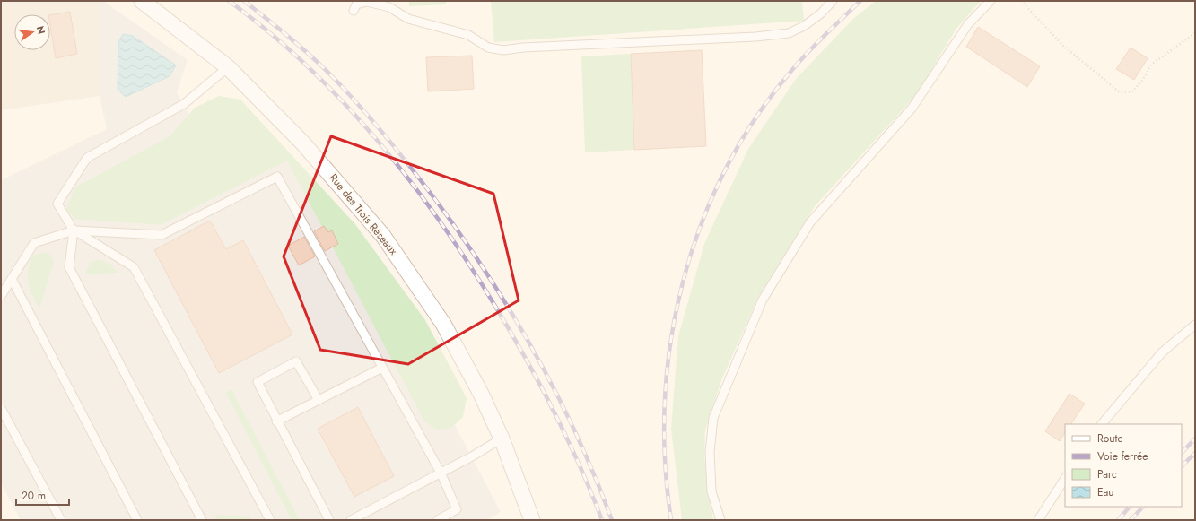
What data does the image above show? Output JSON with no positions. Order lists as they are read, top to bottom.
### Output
{
  "streets": {
    "street": ["Rue des Trois Réseaux"]
  },
  "legend": [
    "Route",
    "Voie ferrée",
    "Parc",
    "Eau"
  ],
  "scale_bar": "20 m",
  "north": "right"
}
